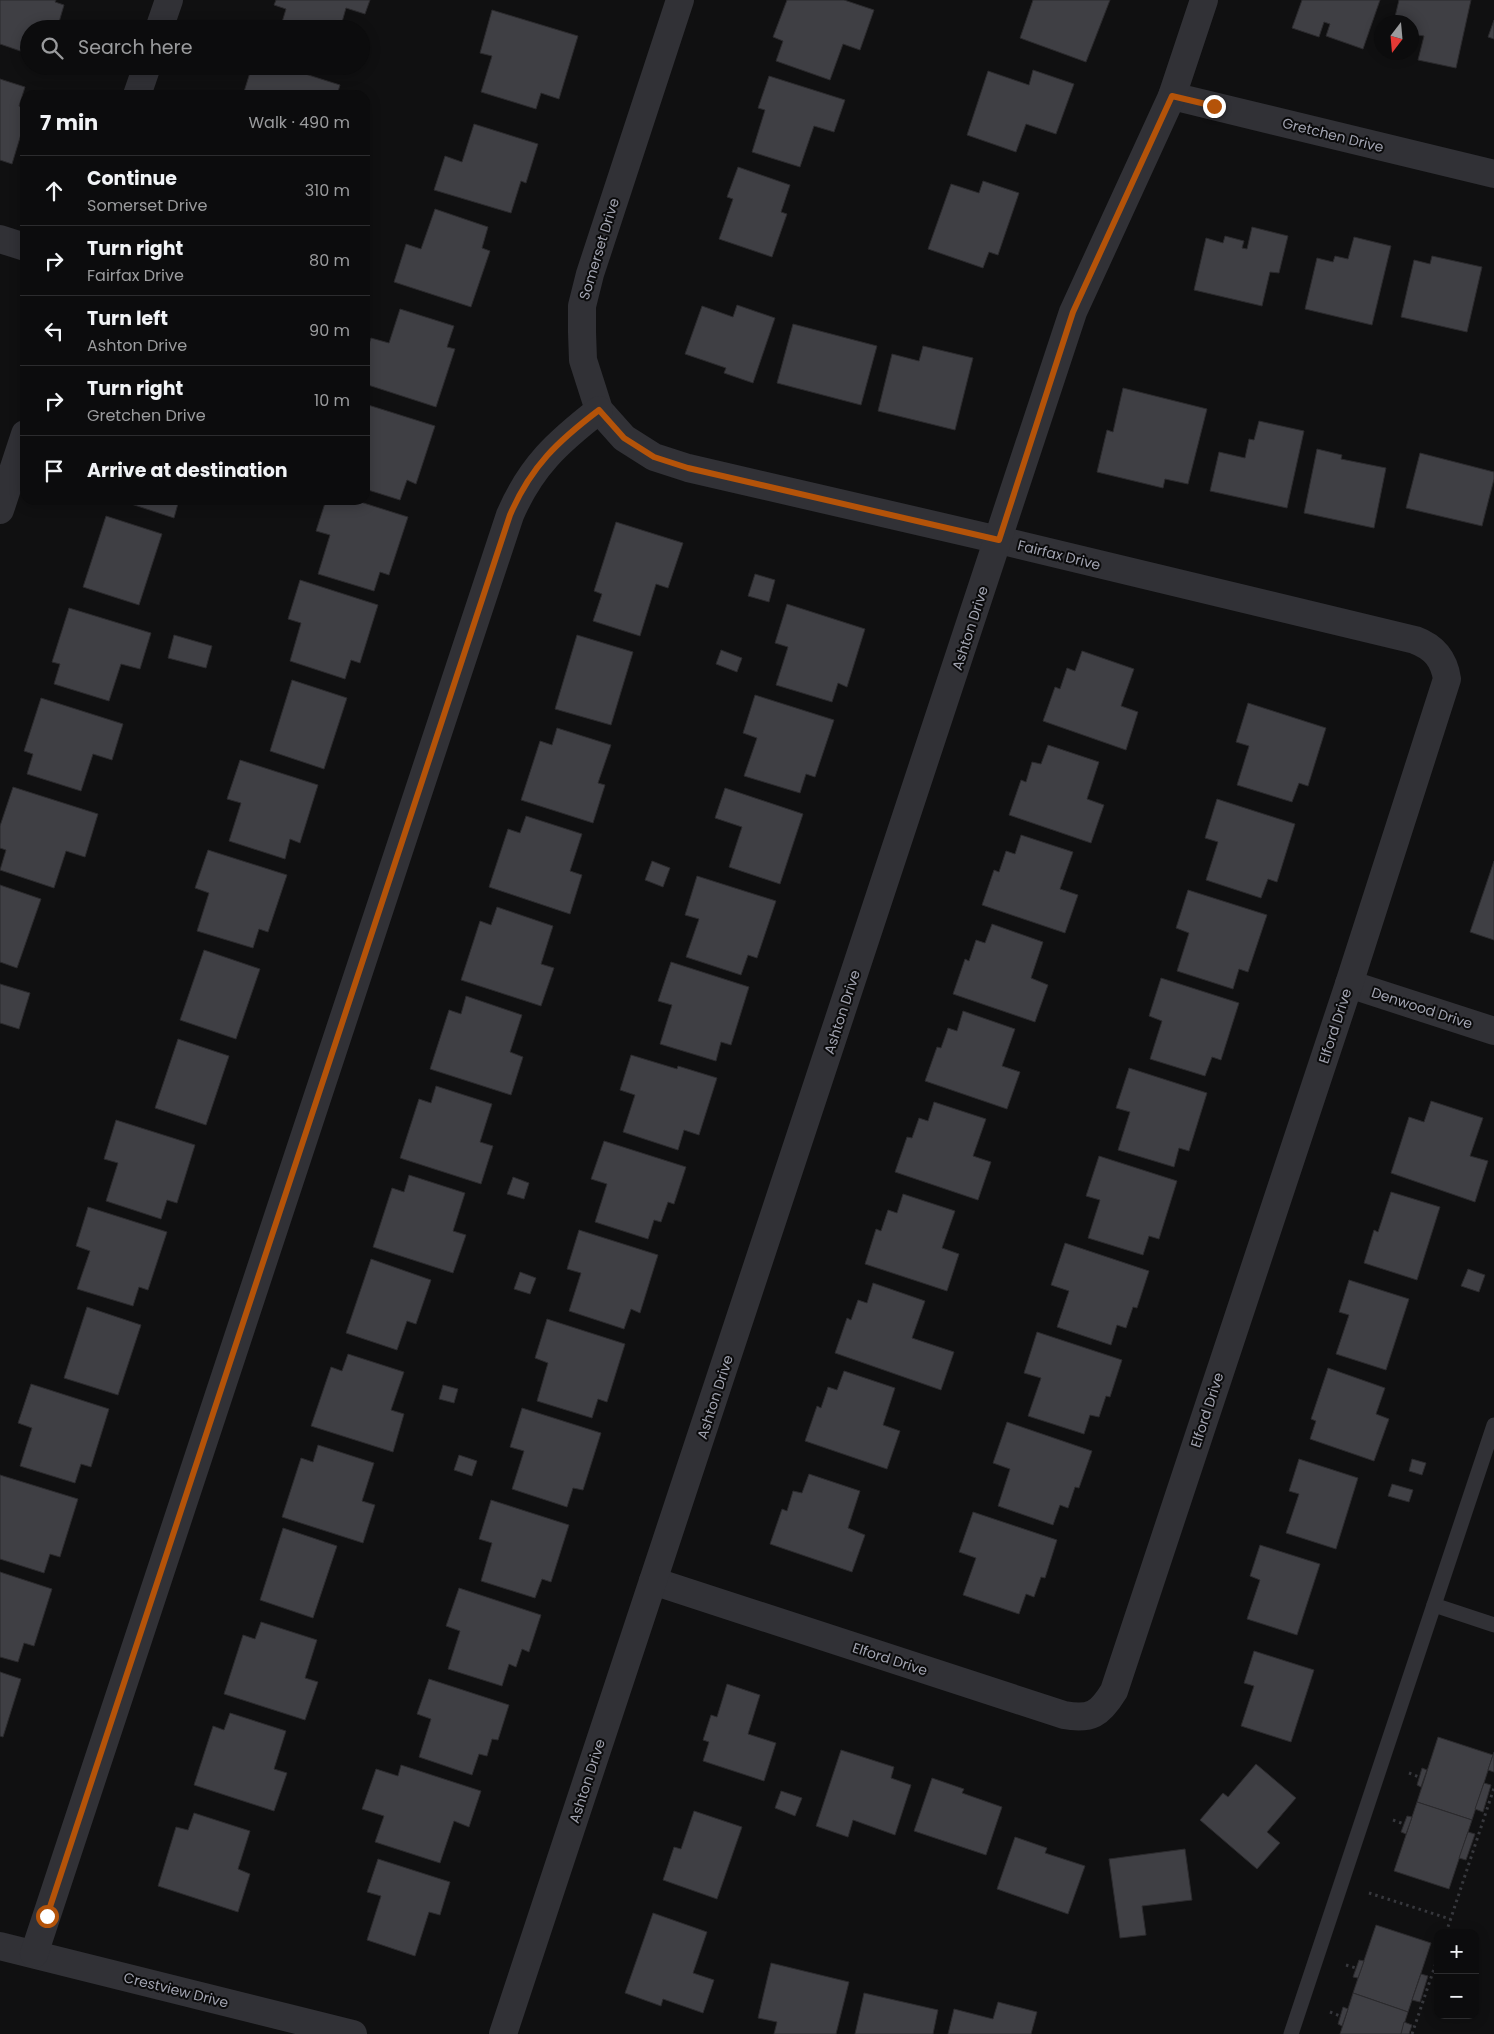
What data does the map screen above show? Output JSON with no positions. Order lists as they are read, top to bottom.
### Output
{
  "streets": {
    "street": [
      "Gretchen Drive",
      "Somerset Drive",
      "Fairfax Drive",
      "Ashton Drive",
      "Denwood Drive",
      "Elford Drive",
      "Crestview Drive"
    ]
  },
  "crossings": [
    ["Gretchen Drive", "Ashton Drive"],
    ["Somerset Drive", "Fairfax Drive"],
    ["Fairfax Drive", "Ashton Drive"],
    ["Fairfax Drive", "Elford Drive"],
    ["Ashton Drive", "Elford Drive"],
    ["Denwood Drive", "Elford Drive"]
  ],
  "north": "bottom",
  "page": {
    "search": "Search here",
    "heading": ["7 min", "Walk · 490 m"],
    "list": [
      ["Continue", "Somerset Drive", "310 m"],
      ["Turn right", "Fairfax Drive", "80 m"],
      ["Turn left", "Ashton Drive", "90 m"],
      ["Turn right", "Gretchen Drive", "10 m"],
      "Arrive at destination"
    ],
    "map_buttons": ["+", "−"]
  }
}
